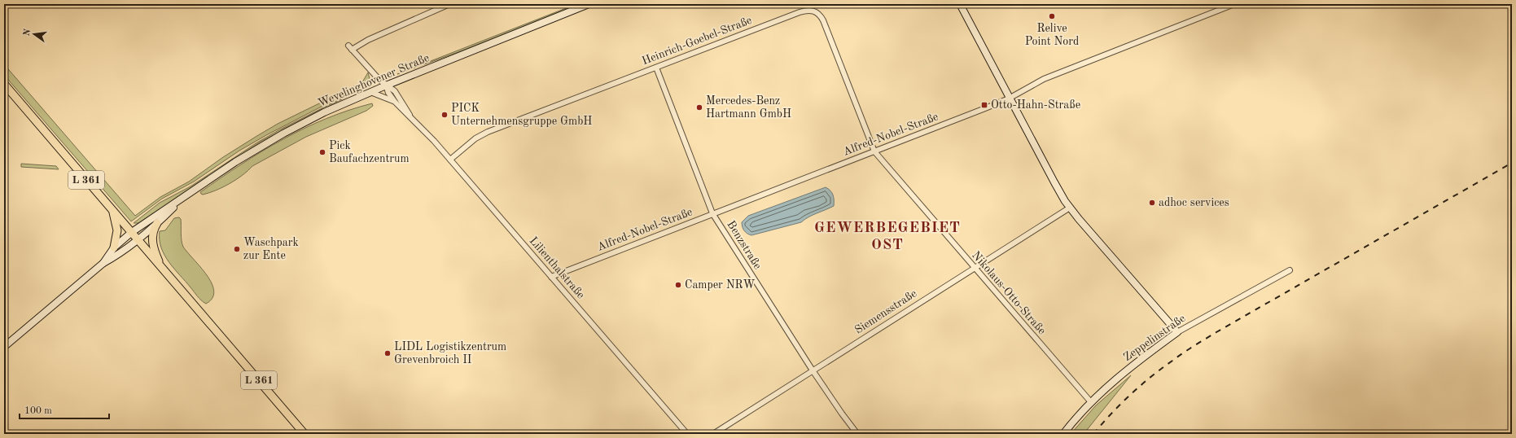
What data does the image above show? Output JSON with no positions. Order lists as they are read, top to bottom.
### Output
{
  "streets": {
    "main road": ["L 361"],
    "street": [
      "Heinrich-Goebel-Straße",
      "Wevelinghovener Straße",
      "Alfred-Nobel-Straße",
      "Benzstraße",
      "Lilienthalstraße",
      "Nikolaus-Otto-Straße",
      "Siemensstraße",
      "Zeppelinstraße"
    ]
  },
  "crossings": [
    ["Heinrich-Goebel-Straße", "Alfred-Nobel-Straße"],
    ["Heinrich-Goebel-Straße", "Benzstraße"],
    ["Heinrich-Goebel-Straße", "Lilienthalstraße"],
    ["Heinrich-Goebel-Straße", "Nikolaus-Otto-Straße"],
    ["Wevelinghovener Straße", "L 361"],
    ["Wevelinghovener Straße", "Lilienthalstraße"],
    ["Alfred-Nobel-Straße", "Benzstraße"],
    ["Alfred-Nobel-Straße", "Lilienthalstraße"],
    ["Alfred-Nobel-Straße", "Nikolaus-Otto-Straße"],
    ["Benzstraße", "Siemensstraße"],
    ["Nikolaus-Otto-Straße", "Siemensstraße"],
    ["Nikolaus-Otto-Straße", "Zeppelinstraße"]
  ],
  "districts": ["GEWERBEGEBIET OST"],
  "places": {
    "other": [
      "Relive Point Nord",
      "Mercedes-Benz Hartmann GmbH",
      "PICK Unternehmensgruppe GmbH",
      "Pick Baufachzentrum",
      "adhoc services",
      "Waschpark zur Ente",
      "Camper NRW",
      "LIDL Logistikzentrum Grevenbroich II"
    ],
    "transit": ["Otto-Hahn-Straße"]
  },
  "scale_bar": "100 m",
  "north": "left"
}
